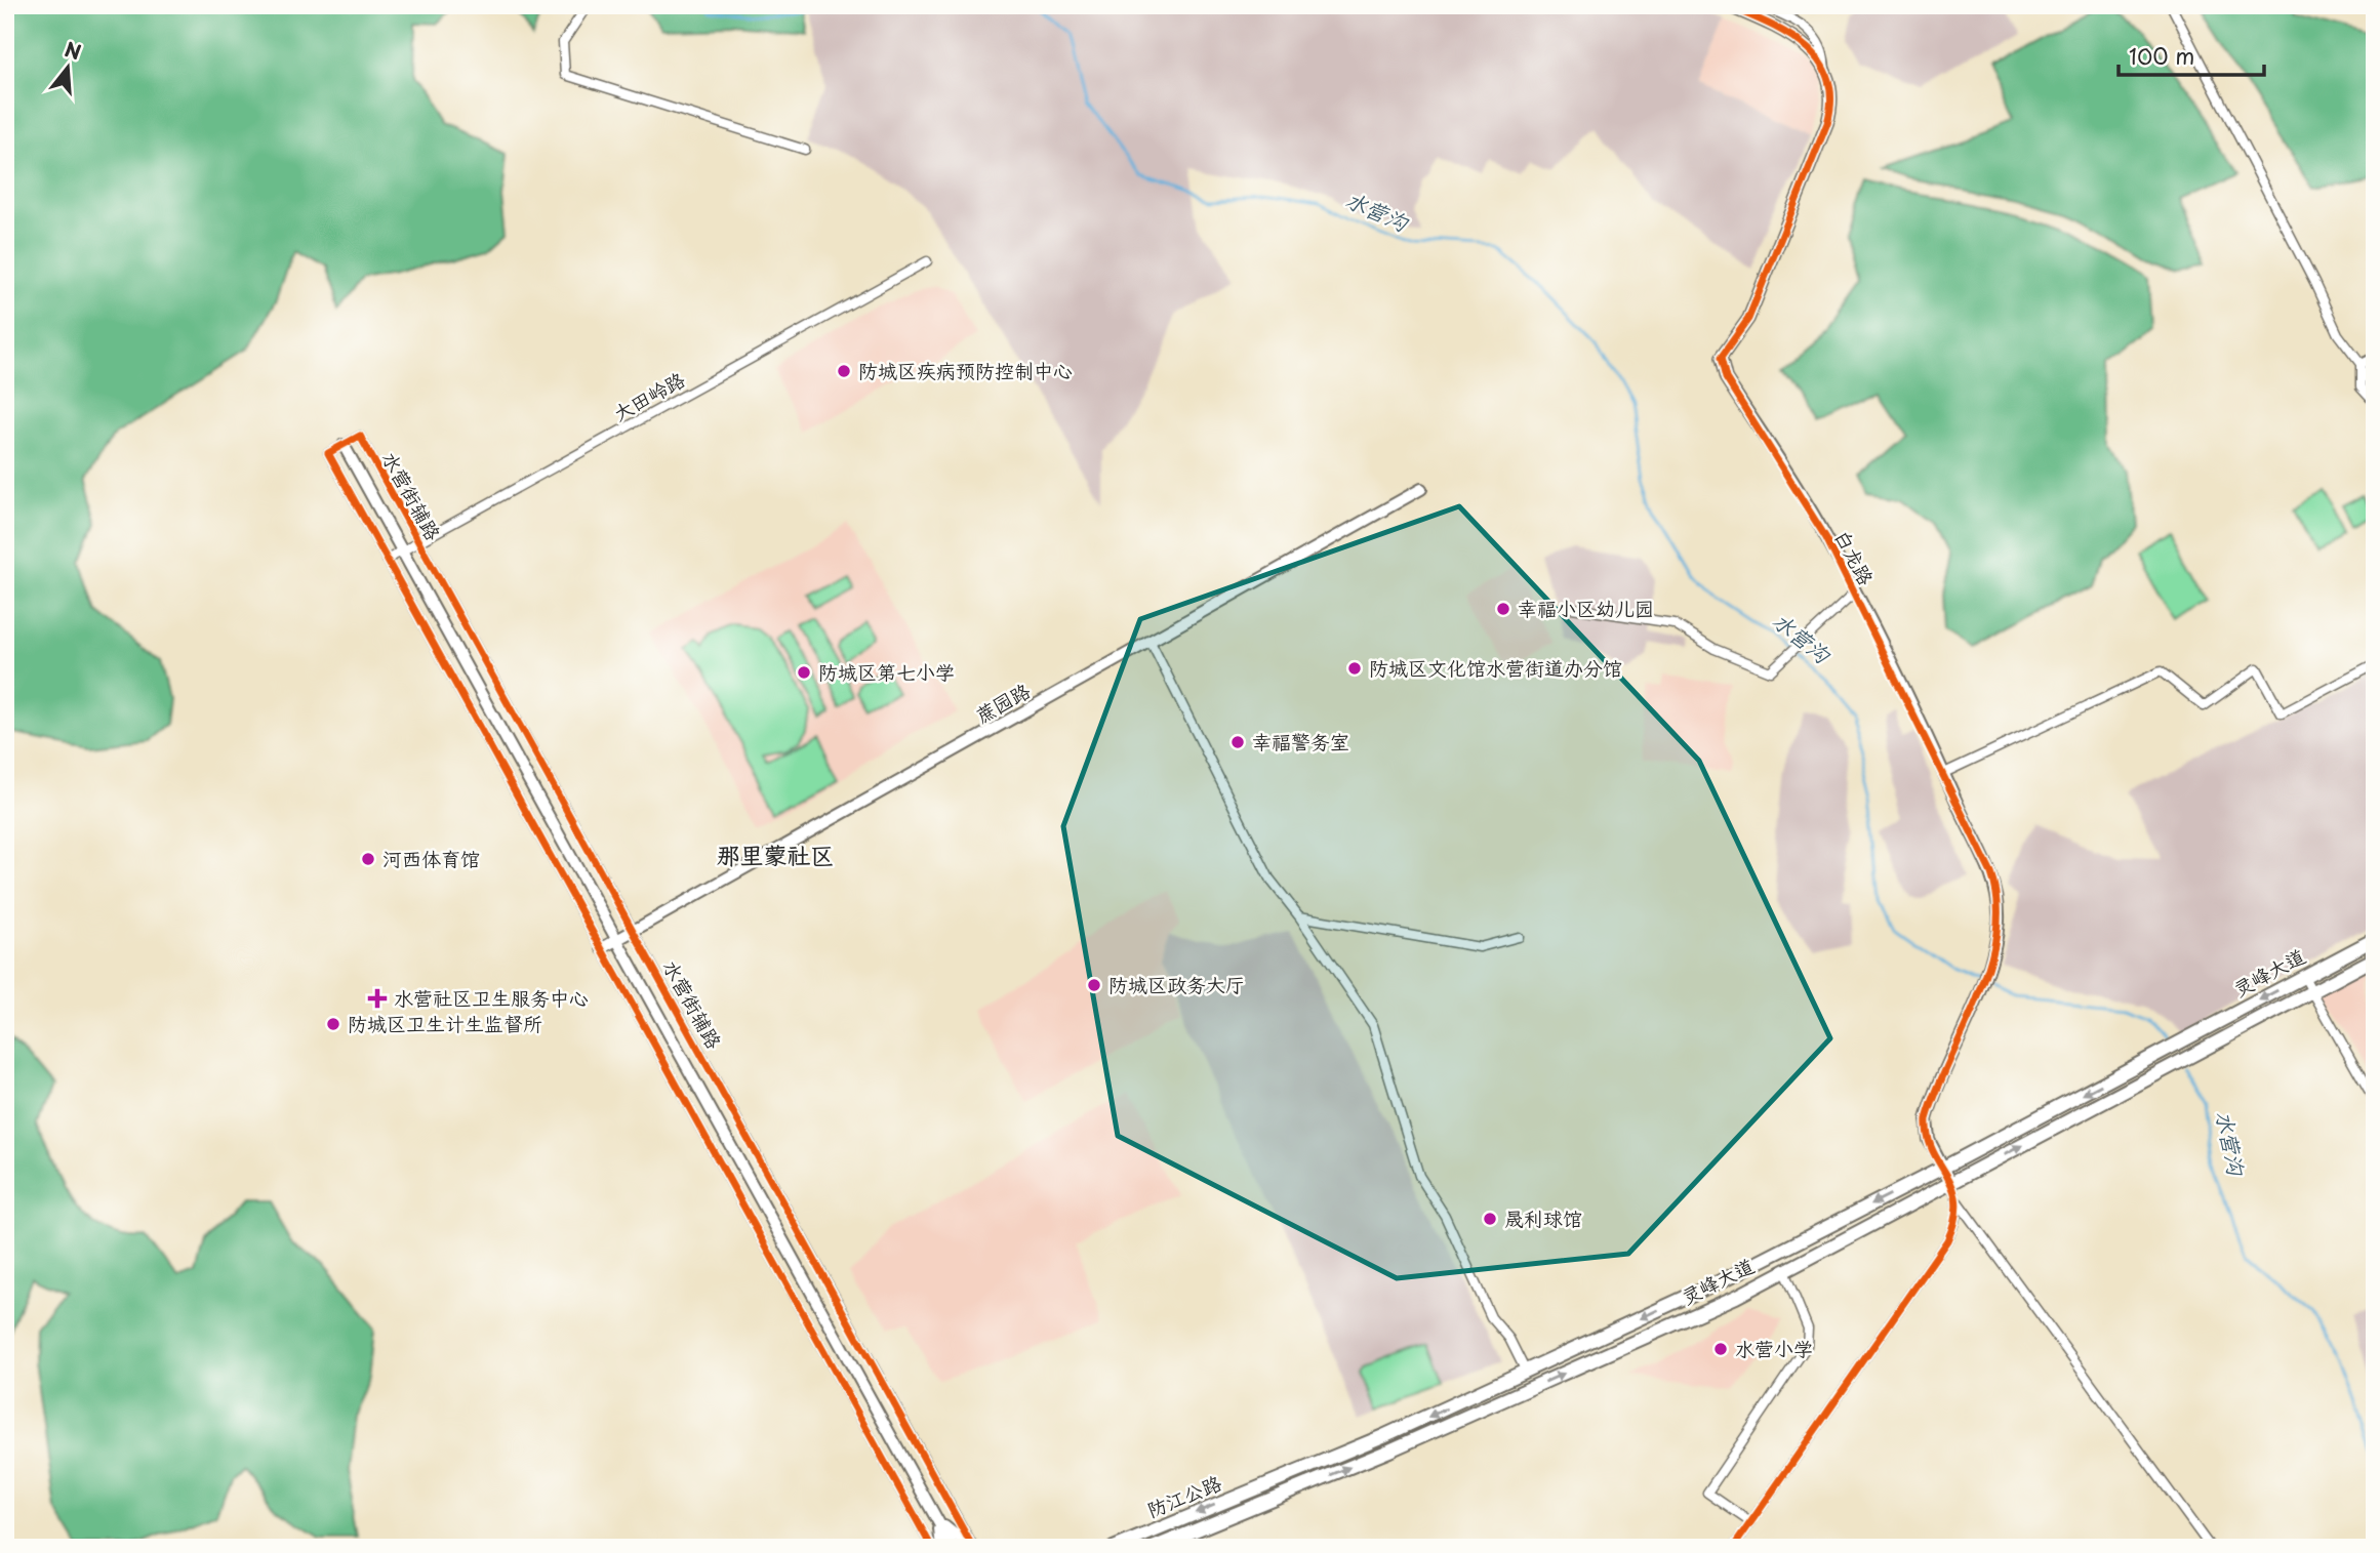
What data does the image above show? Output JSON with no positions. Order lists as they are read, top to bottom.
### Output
{
  "streets": {
    "main road": ["灵峰大道", "防江公路"],
    "street": [
      "大田岭路",
      "水营街辅路",
      "白龙路",
      "蔗园路"
    ]
  },
  "crossings": [
    ["大田岭路", "水营街辅路"],
    ["水营街辅路", "蔗园路"],
    ["白龙路", "灵峰大道"],
    ["灵峰大道", "防江公路"]
  ],
  "districts": ["那里蒙社区"],
  "water": ["水营沟"],
  "places": {
    "other": [
      "防城区疾病预防控制中心",
      "幸福小区幼儿园",
      "防城区文化馆水营街道办分馆",
      "防城区第七小学",
      "幸福警务室",
      "河西体育馆",
      "防城区政务大厅",
      "防城区卫生计生监督所",
      "晟利球馆",
      "水营小学"
    ],
    "health": ["水营社区卫生服务中心"]
  },
  "scale_bar": "100 m",
  "north": "top"
}
